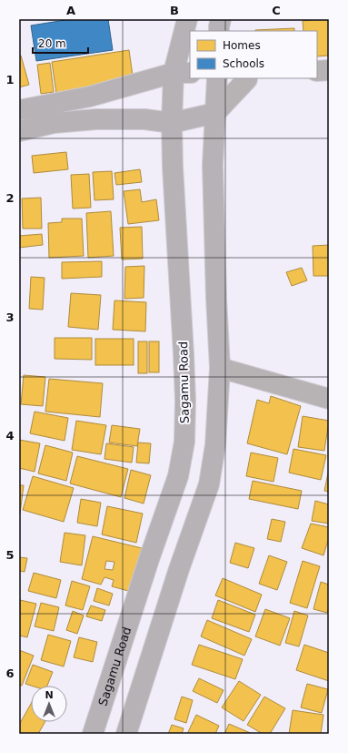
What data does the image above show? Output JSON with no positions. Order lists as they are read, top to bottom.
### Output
{
  "streets": {
    "highway": ["Sagamu Road"]
  },
  "legend": ["Homes", "Schools"],
  "scale_bar": "20 m",
  "north": "top",
  "grid": {
    "columns": ["A", "B", "C"],
    "rows": [
      "1",
      "2",
      "3",
      "4",
      "5",
      "6"
    ]
  }
}
